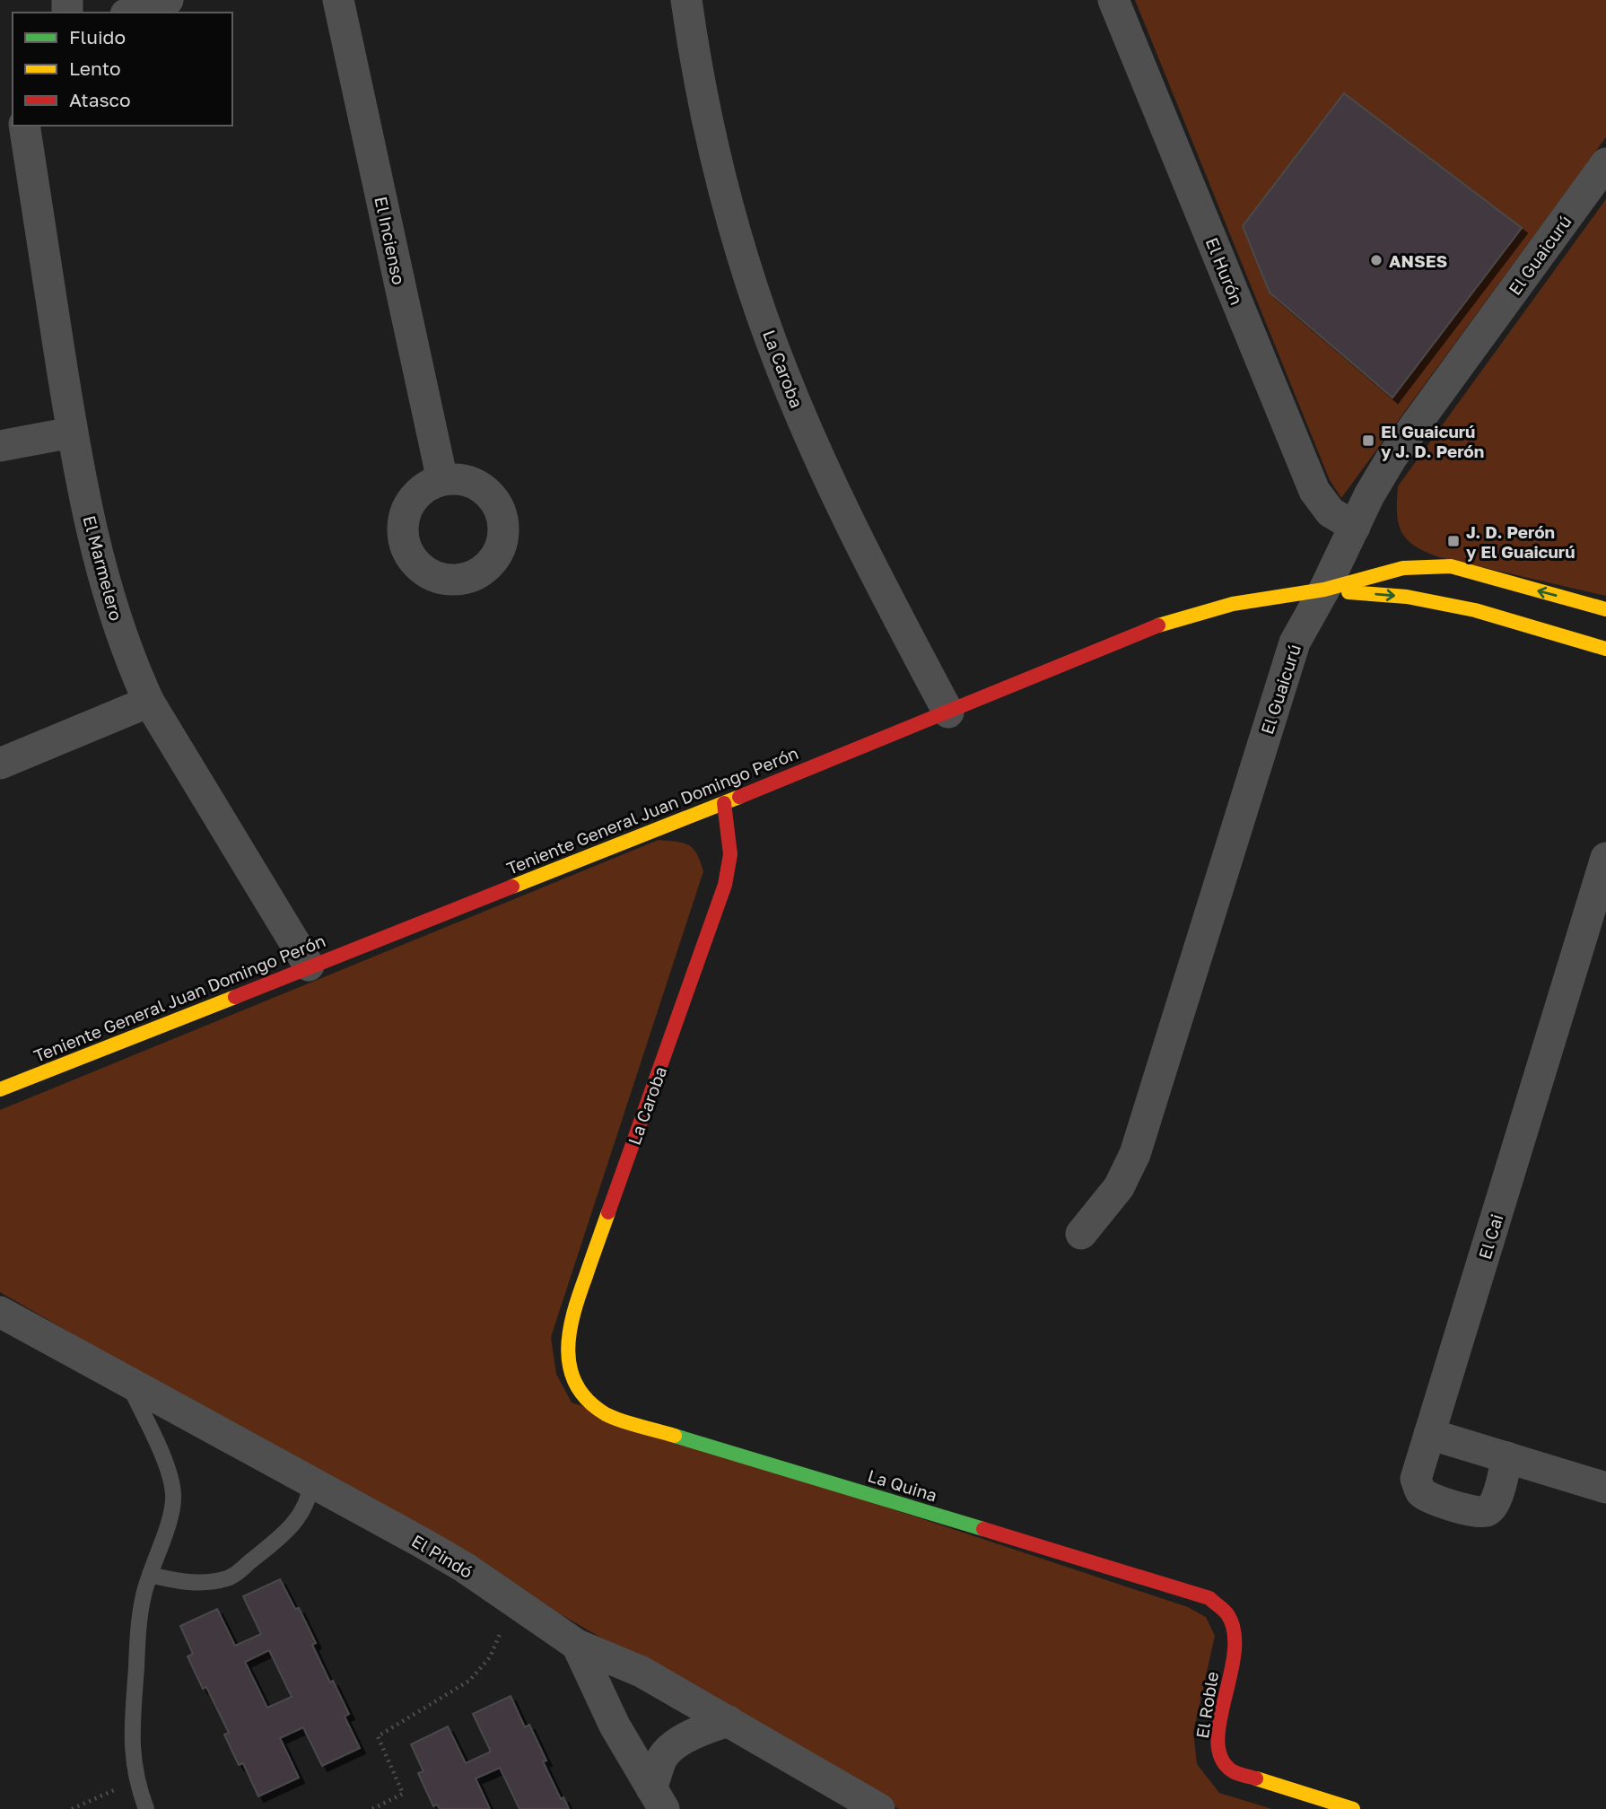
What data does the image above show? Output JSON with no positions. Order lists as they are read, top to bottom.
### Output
{
  "streets": {
    "main road": [
      "La Caroba",
      "Teniente General Juan Domingo Perón",
      "La Quina",
      "El Roble"
    ],
    "street": [
      "El Incienso",
      "El Guaicurú",
      "El Hurón",
      "El Marmelero",
      "El Cai",
      "El Pindó"
    ]
  },
  "crossings": [
    ["El Guaicurú", "El Hurón"],
    ["El Guaicurú", "Teniente General Juan Domingo Perón"],
    ["La Caroba", "Teniente General Juan Domingo Perón"],
    ["La Caroba", "La Quina"],
    ["El Marmelero", "Teniente General Juan Domingo Perón"],
    ["La Quina", "El Roble"]
  ],
  "places": {
    "other": ["ANSES"],
    "transit": ["El Guaicurú y J. D. Perón", "J. D. Perón y El Guaicurú"]
  },
  "legend": ["Fluido", "Lento", "Atasco"]
}
